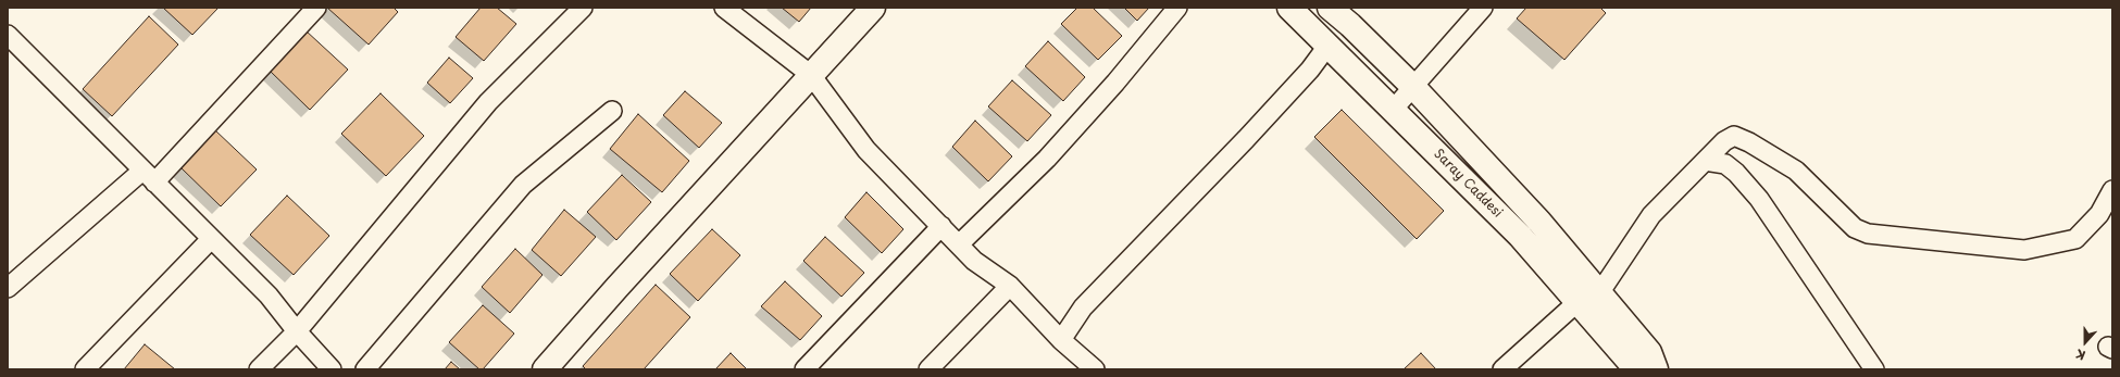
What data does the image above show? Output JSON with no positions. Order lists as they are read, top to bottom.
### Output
{
  "streets": {
    "street": ["Saray Caddesi"]
  },
  "north": "bottom"
}
